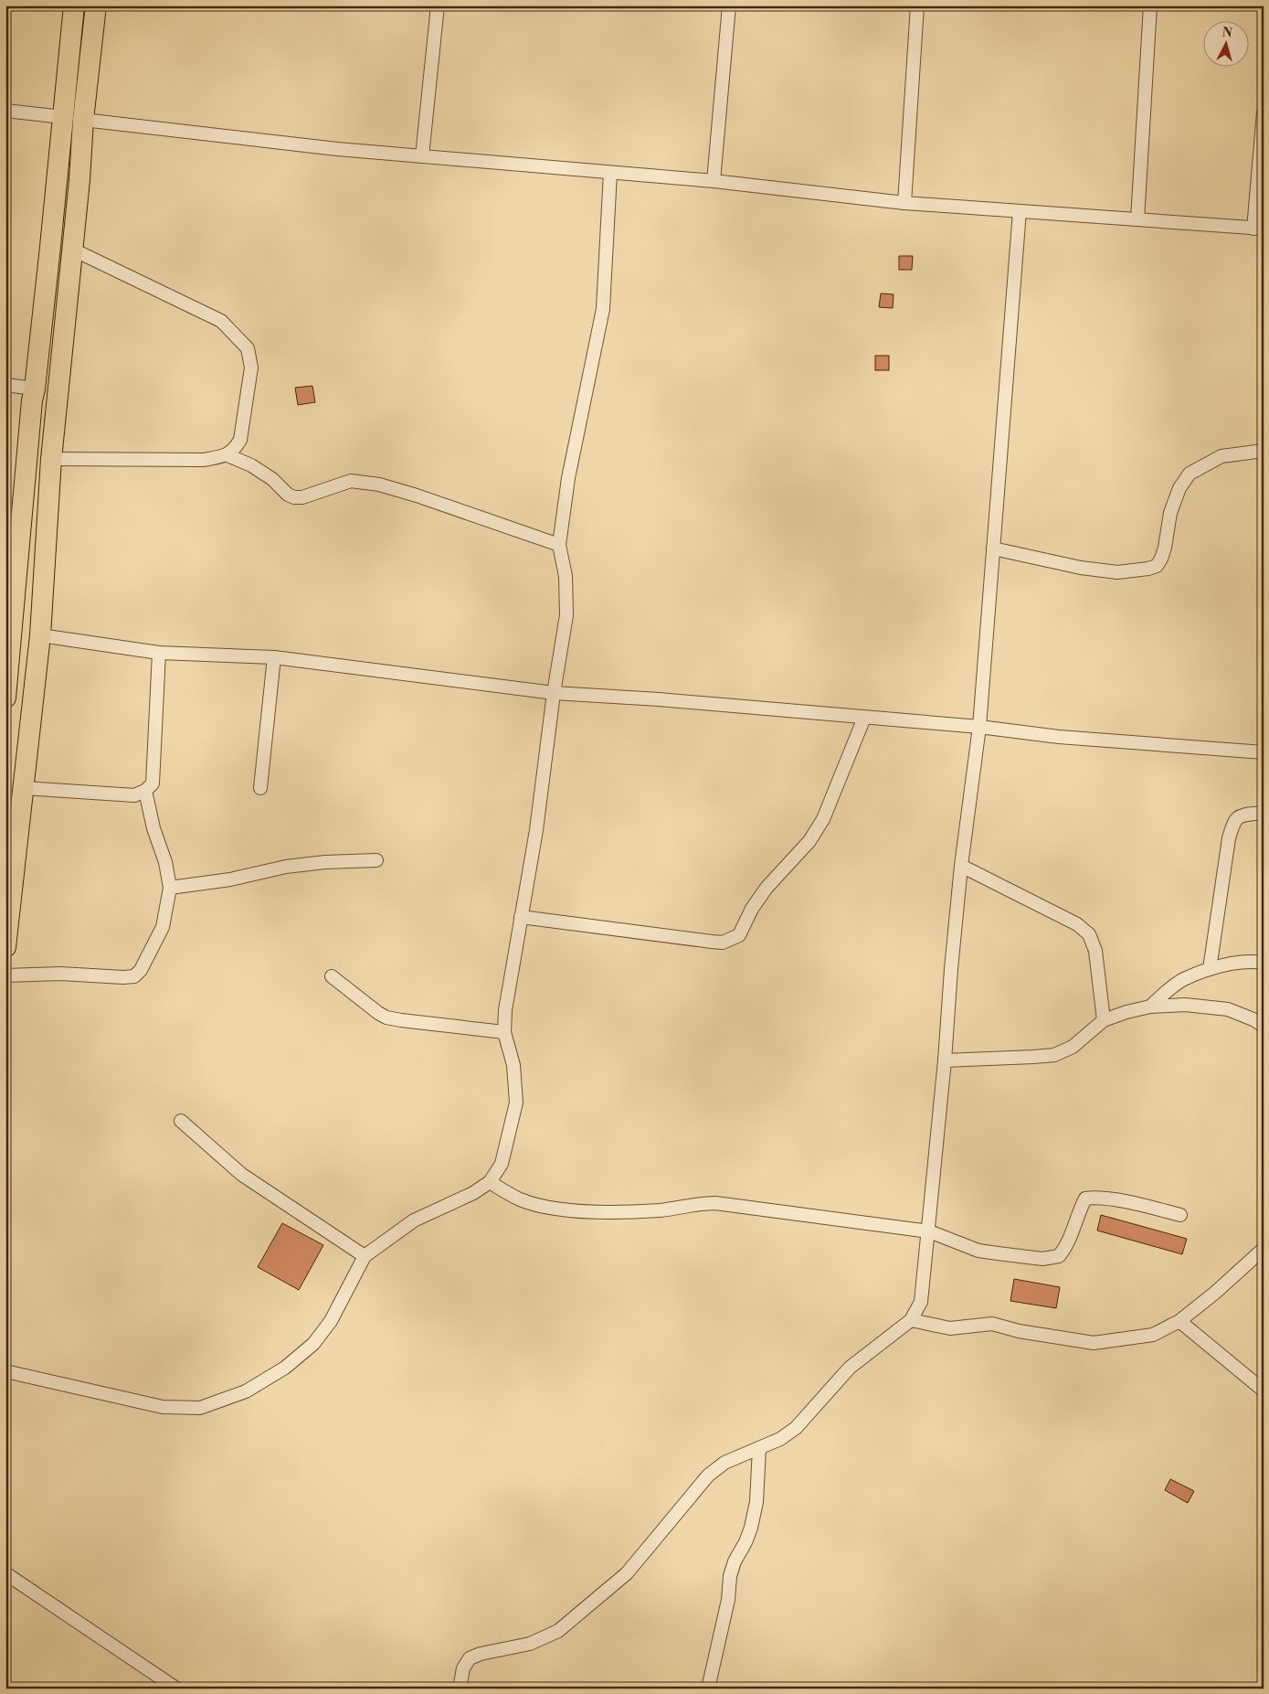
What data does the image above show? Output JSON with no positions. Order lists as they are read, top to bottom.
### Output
{
  "north": "top"
}
